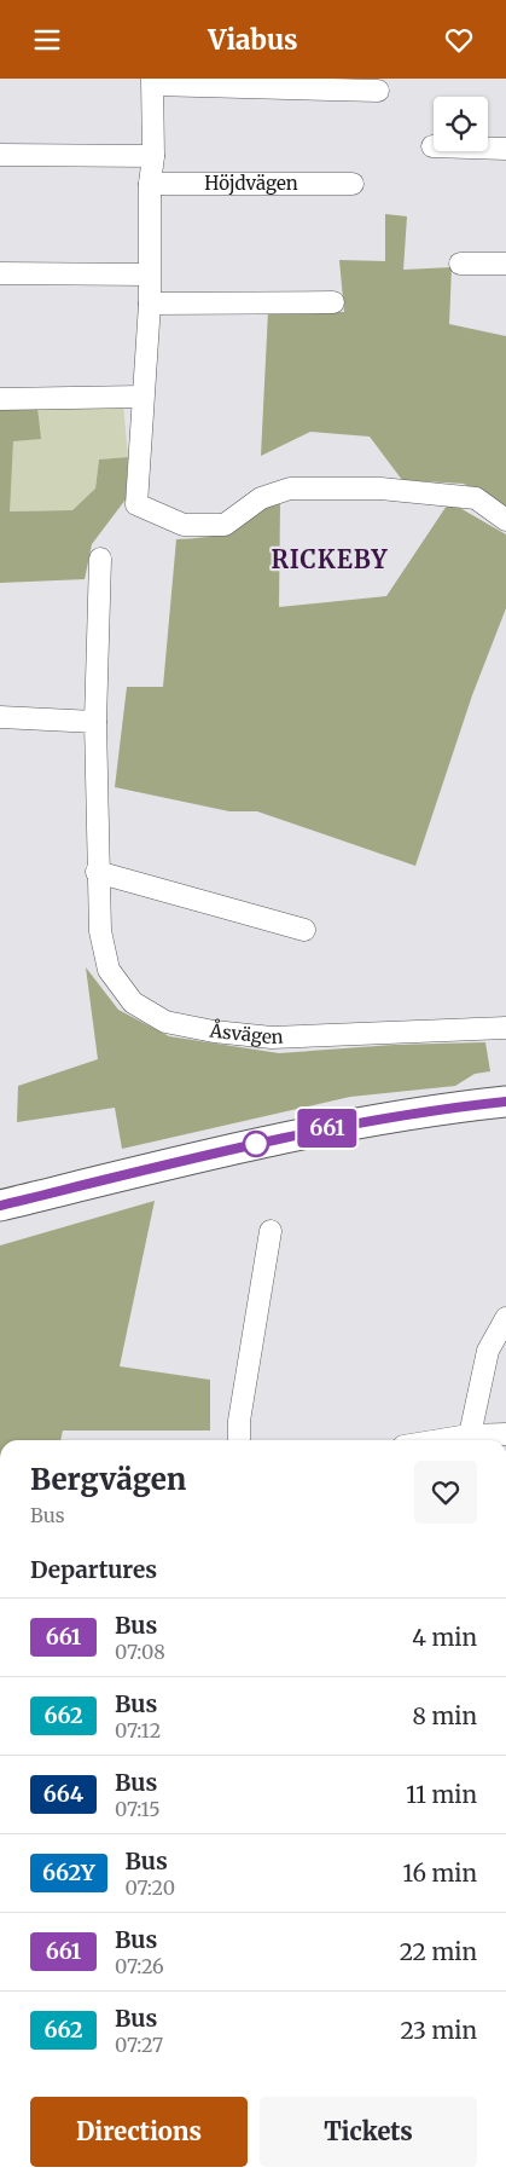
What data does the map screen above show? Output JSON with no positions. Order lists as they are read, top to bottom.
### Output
{
  "streets": {
    "street": ["Höjdvägen", "Åsvägen"]
  },
  "districts": ["RICKEBY"],
  "lines": ["bus line 661"],
  "page": {
    "header": "Viabus",
    "on_map": "661",
    "heading": [
      ["Bergvägen", "Bus"],
      "Departures"
    ],
    "list": [
      {
        "mark": "661",
        "name": "Bus",
        "note": "07:08",
        "value": "4 min"
      },
      {
        "mark": "662",
        "name": "Bus",
        "note": "07:12",
        "value": "8 min"
      },
      {
        "mark": "664",
        "name": "Bus",
        "note": "07:15",
        "value": "11 min"
      },
      {
        "mark": "662Y",
        "name": "Bus",
        "note": "07:20",
        "value": "16 min"
      },
      {
        "mark": "661",
        "name": "Bus",
        "note": "07:26",
        "value": "22 min"
      },
      {
        "mark": "662",
        "name": "Bus",
        "note": "07:27",
        "value": "23 min"
      }
    ],
    "buttons": ["Directions", "Tickets"]
  }
}
